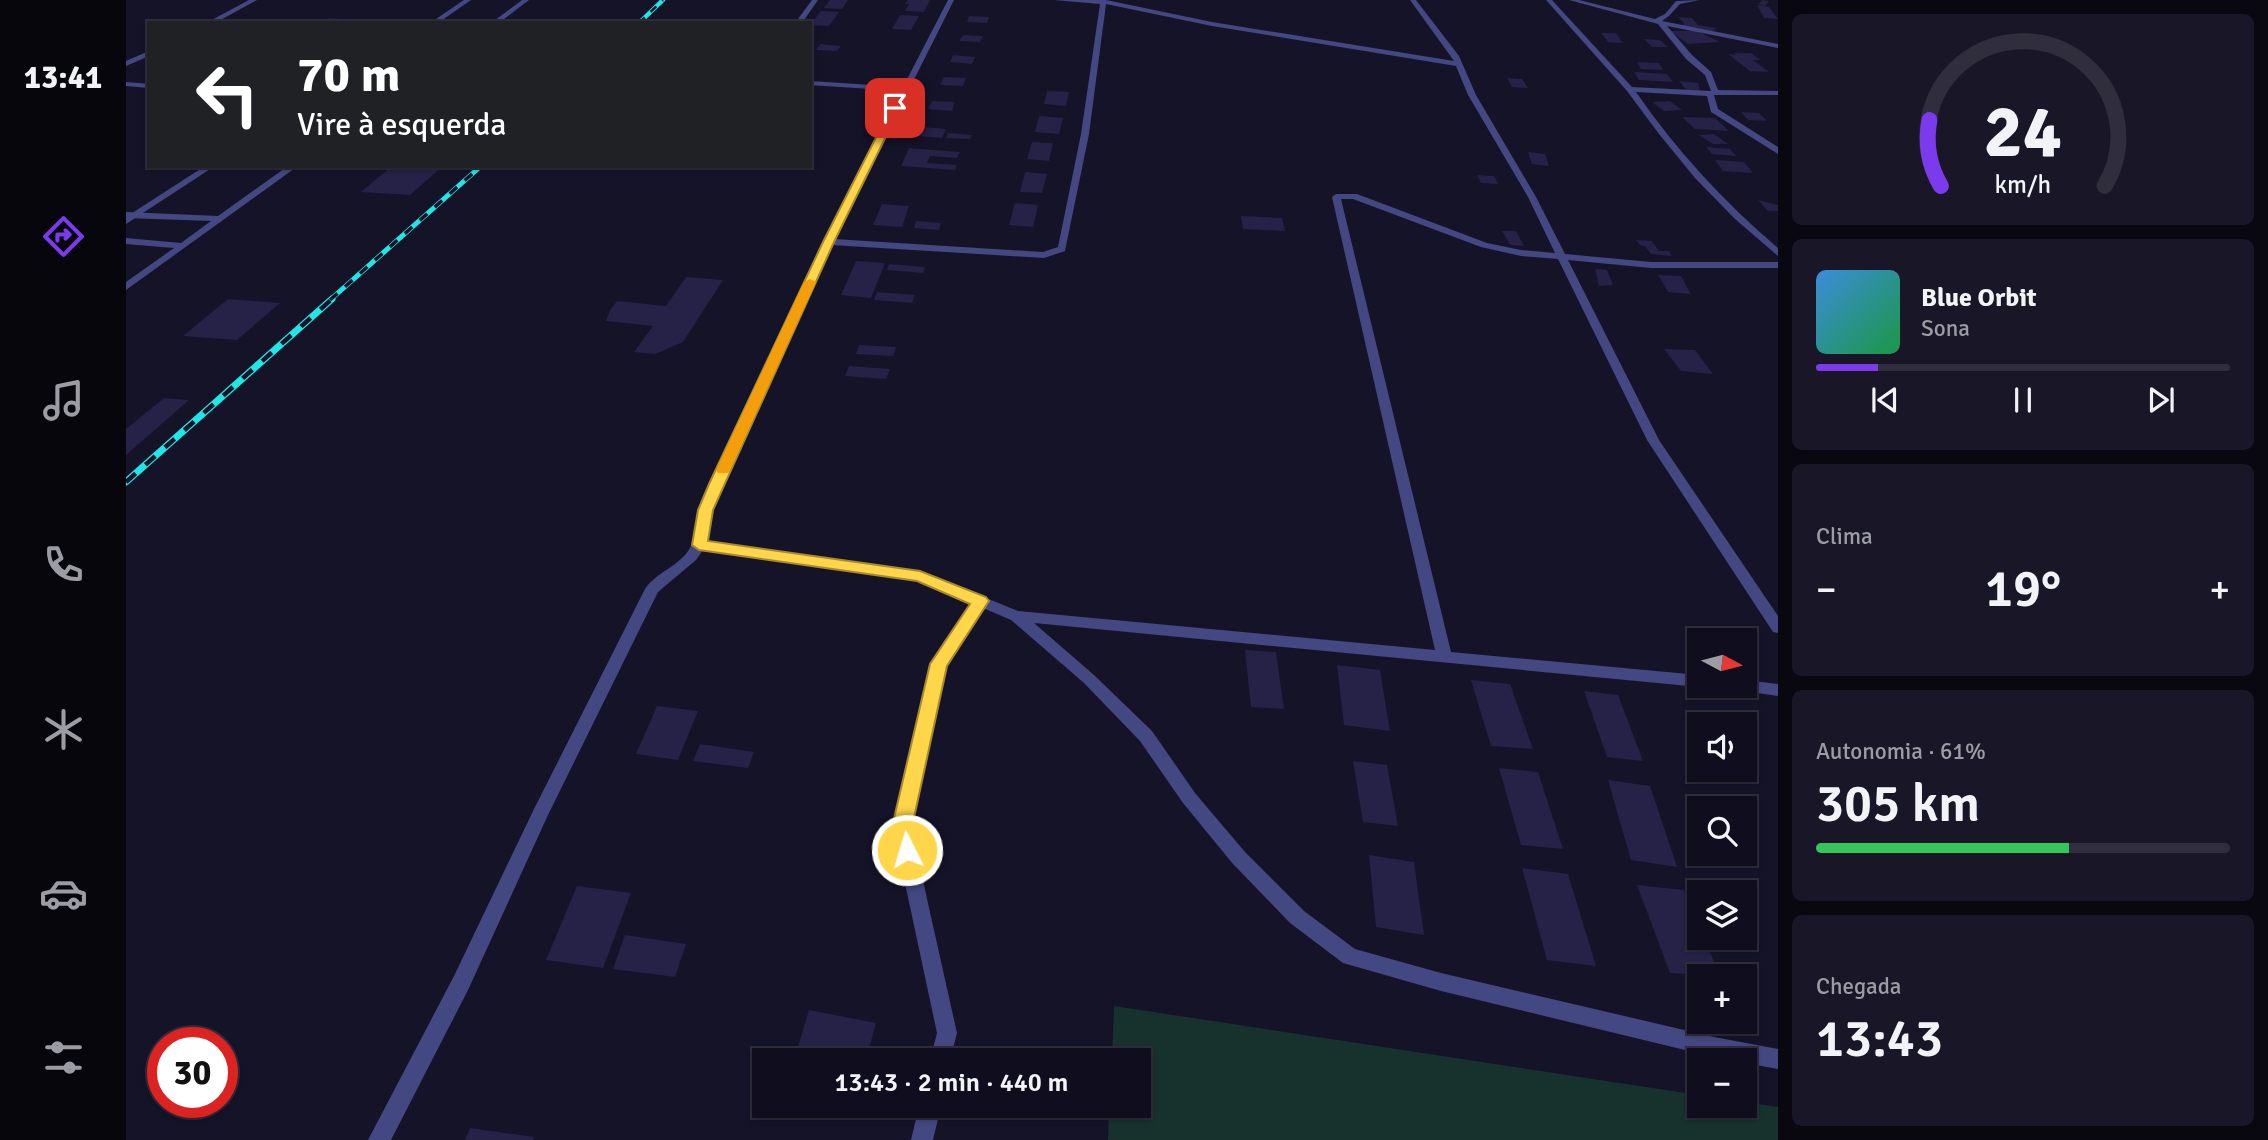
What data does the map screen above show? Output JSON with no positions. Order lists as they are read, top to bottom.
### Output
{
  "north": "right",
  "page": {
    "tabs": "13:41",
    "turn": ["70 m", "Vire à esquerda"],
    "song": ["Blue Orbit", "Sona"],
    "tile": [
      "Clima",
      ["Autonomia · 61%", "305 km"],
      ["Chegada", "13:43"]
    ],
    "heat": ["−", "19°", "+"],
    "map_buttons": ["+", "−"],
    "limit": "30",
    "trip": "13:43 · 2 min · 440 m",
    "gauge": ["24", "km/h"]
  }
}
